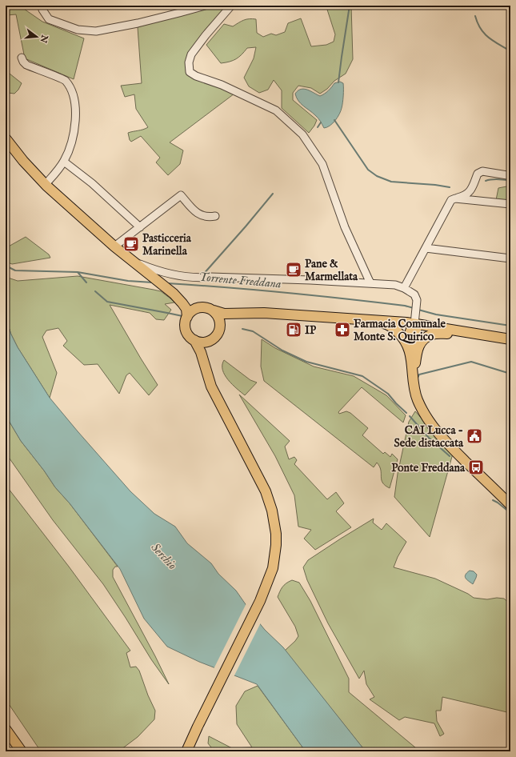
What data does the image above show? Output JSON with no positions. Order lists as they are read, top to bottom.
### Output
{
  "water": ["Torrente Freddana", "Serchio"],
  "places": {
    "cafe": ["Pasticceria Marinella", "Pane & Marmellata"],
    "fuel station": ["IP"],
    "pharmacy": ["Farmacia Comunale Monte S. Quirico"],
    "public building": ["CAI Lucca - Sede distaccata"],
    "bus stop": ["Ponte Freddana"]
  },
  "north": "right"
}
